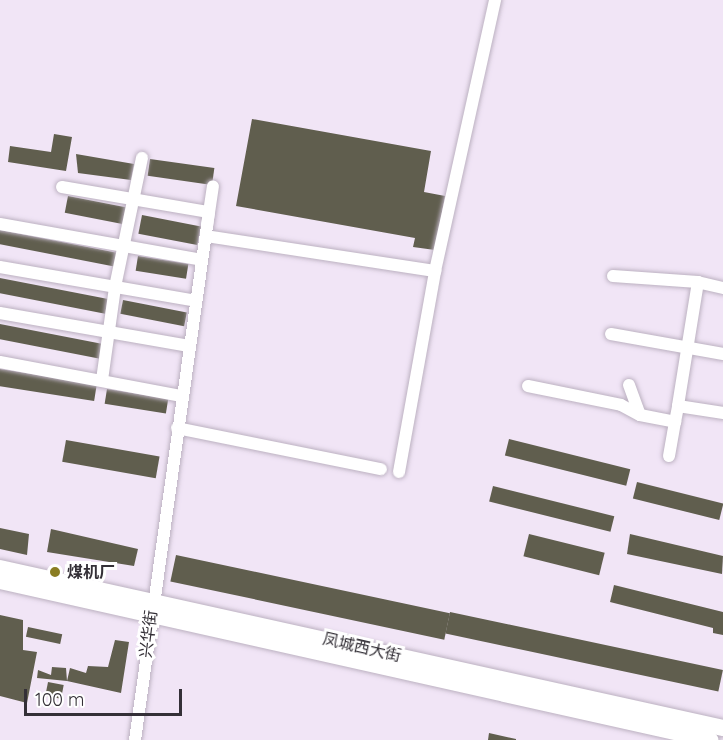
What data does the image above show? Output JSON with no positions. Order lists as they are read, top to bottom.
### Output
{
  "streets": {
    "main road": ["凤城西大街"],
    "street": ["兴华街"]
  },
  "crossings": [
    ["兴华街", "凤城西大街"]
  ],
  "places": ["煤机厂"],
  "scale_bar": "100 m"
}
